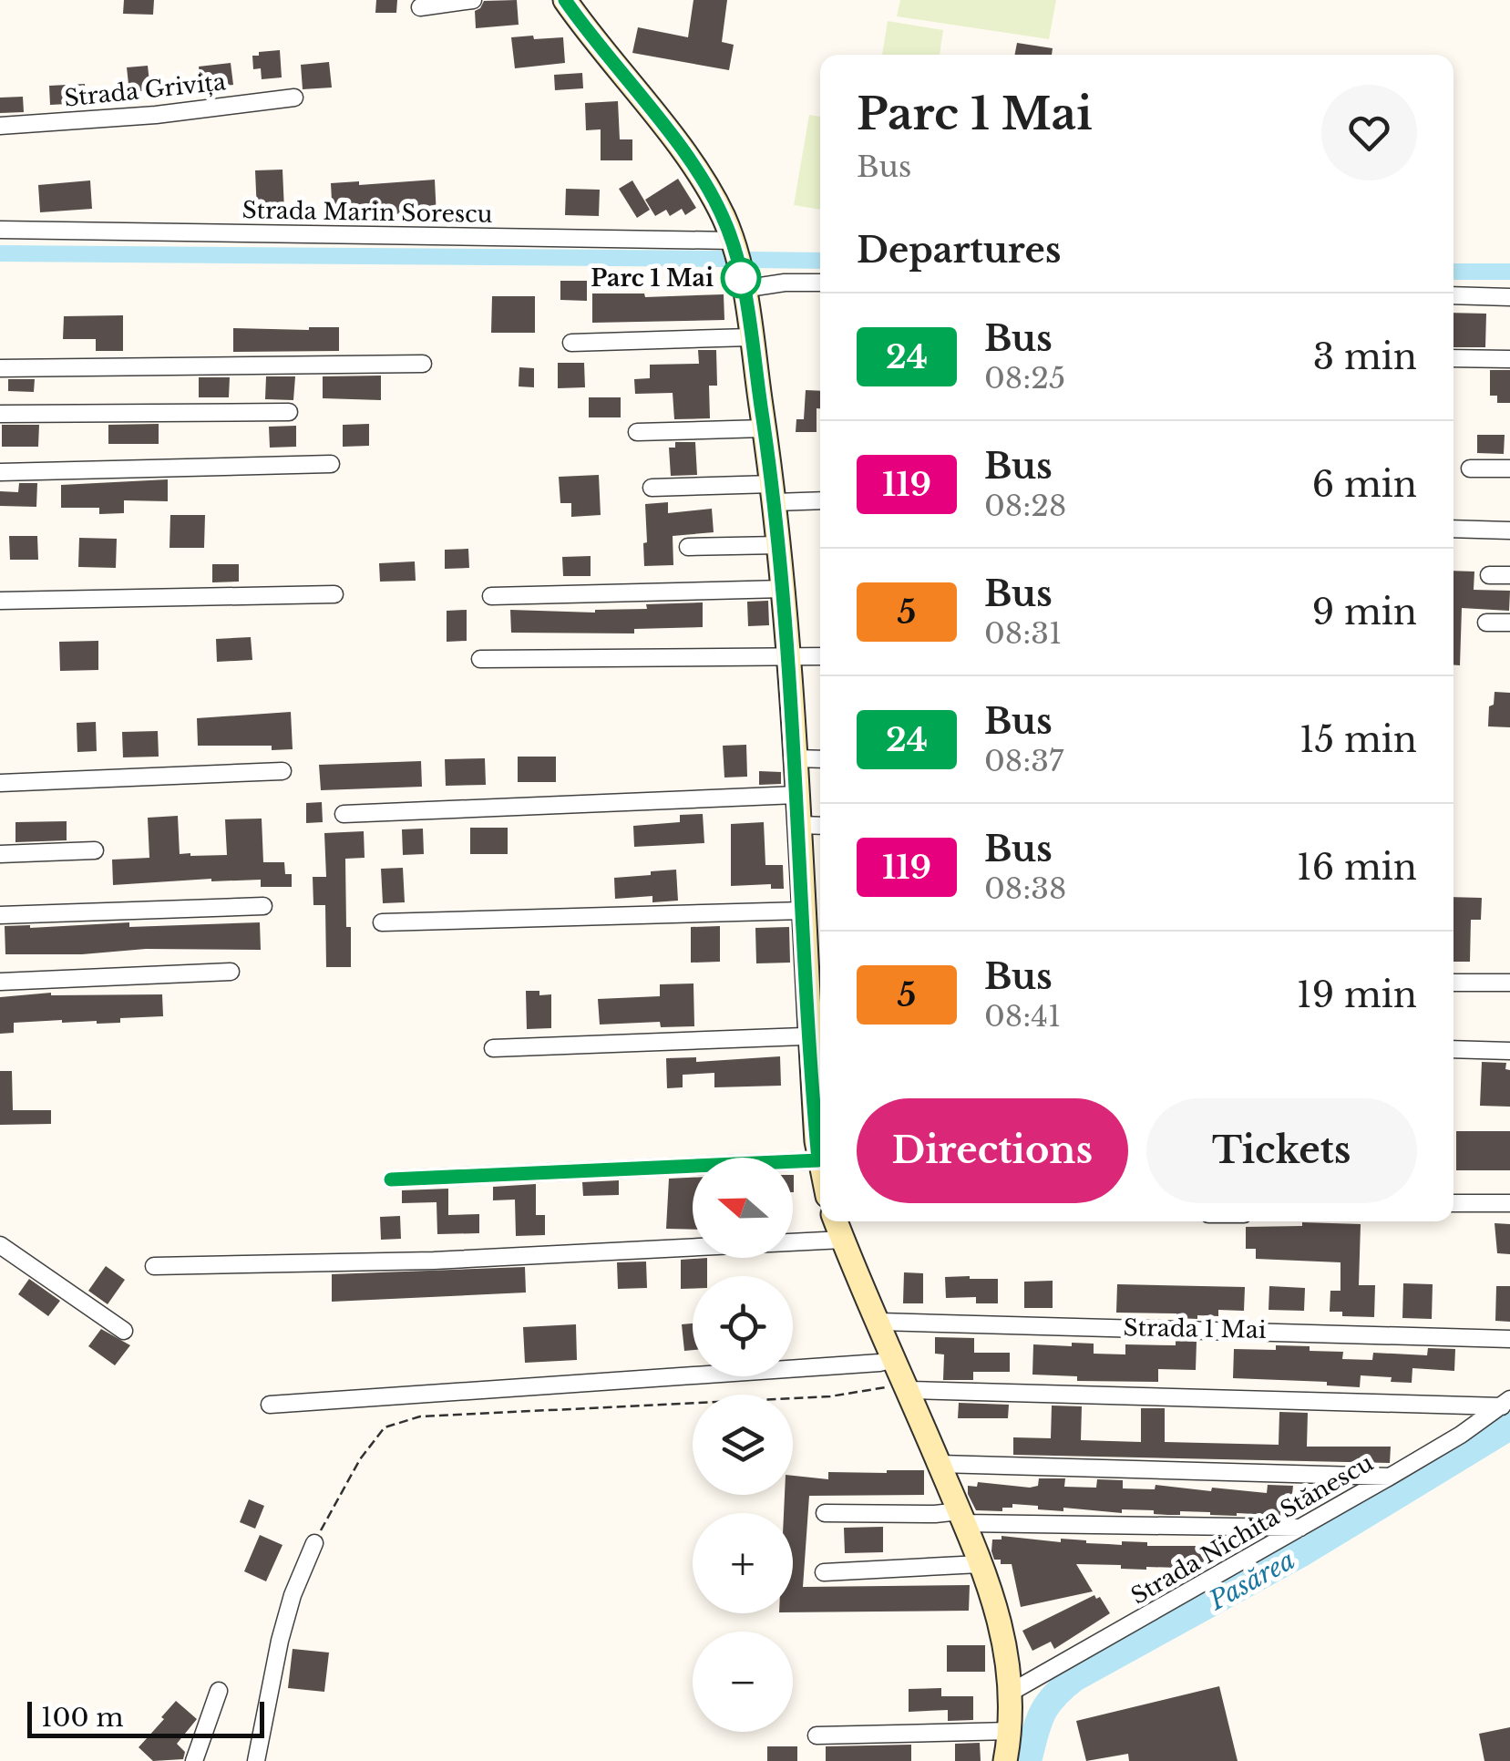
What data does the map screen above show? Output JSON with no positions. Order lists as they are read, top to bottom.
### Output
{
  "streets": {
    "street": [
      "Strada Grivița",
      "Strada Marin Sorescu",
      "Strada 1 Mai",
      "Strada Nichita Stănescu"
    ]
  },
  "water": ["Pasărea"],
  "places": ["Parc 1 Mai"],
  "lines": ["bus line 24"],
  "scale_bar": "100 m",
  "north": "left",
  "page": {
    "heading": [
      ["Parc 1 Mai", "Bus"],
      "Departures"
    ],
    "list": [
      {
        "mark": "24",
        "name": "Bus",
        "note": "08:25",
        "value": "3 min"
      },
      {
        "mark": "119",
        "name": "Bus",
        "note": "08:28",
        "value": "6 min"
      },
      {
        "mark": "5",
        "name": "Bus",
        "note": "08:31",
        "value": "9 min"
      },
      {
        "mark": "24",
        "name": "Bus",
        "note": "08:37",
        "value": "15 min"
      },
      {
        "mark": "119",
        "name": "Bus",
        "note": "08:38",
        "value": "16 min"
      },
      {
        "mark": "5",
        "name": "Bus",
        "note": "08:41",
        "value": "19 min"
      }
    ],
    "buttons": ["Directions", "Tickets"],
    "map_buttons": ["+", "−"],
    "scale": "100 m"
  }
}
